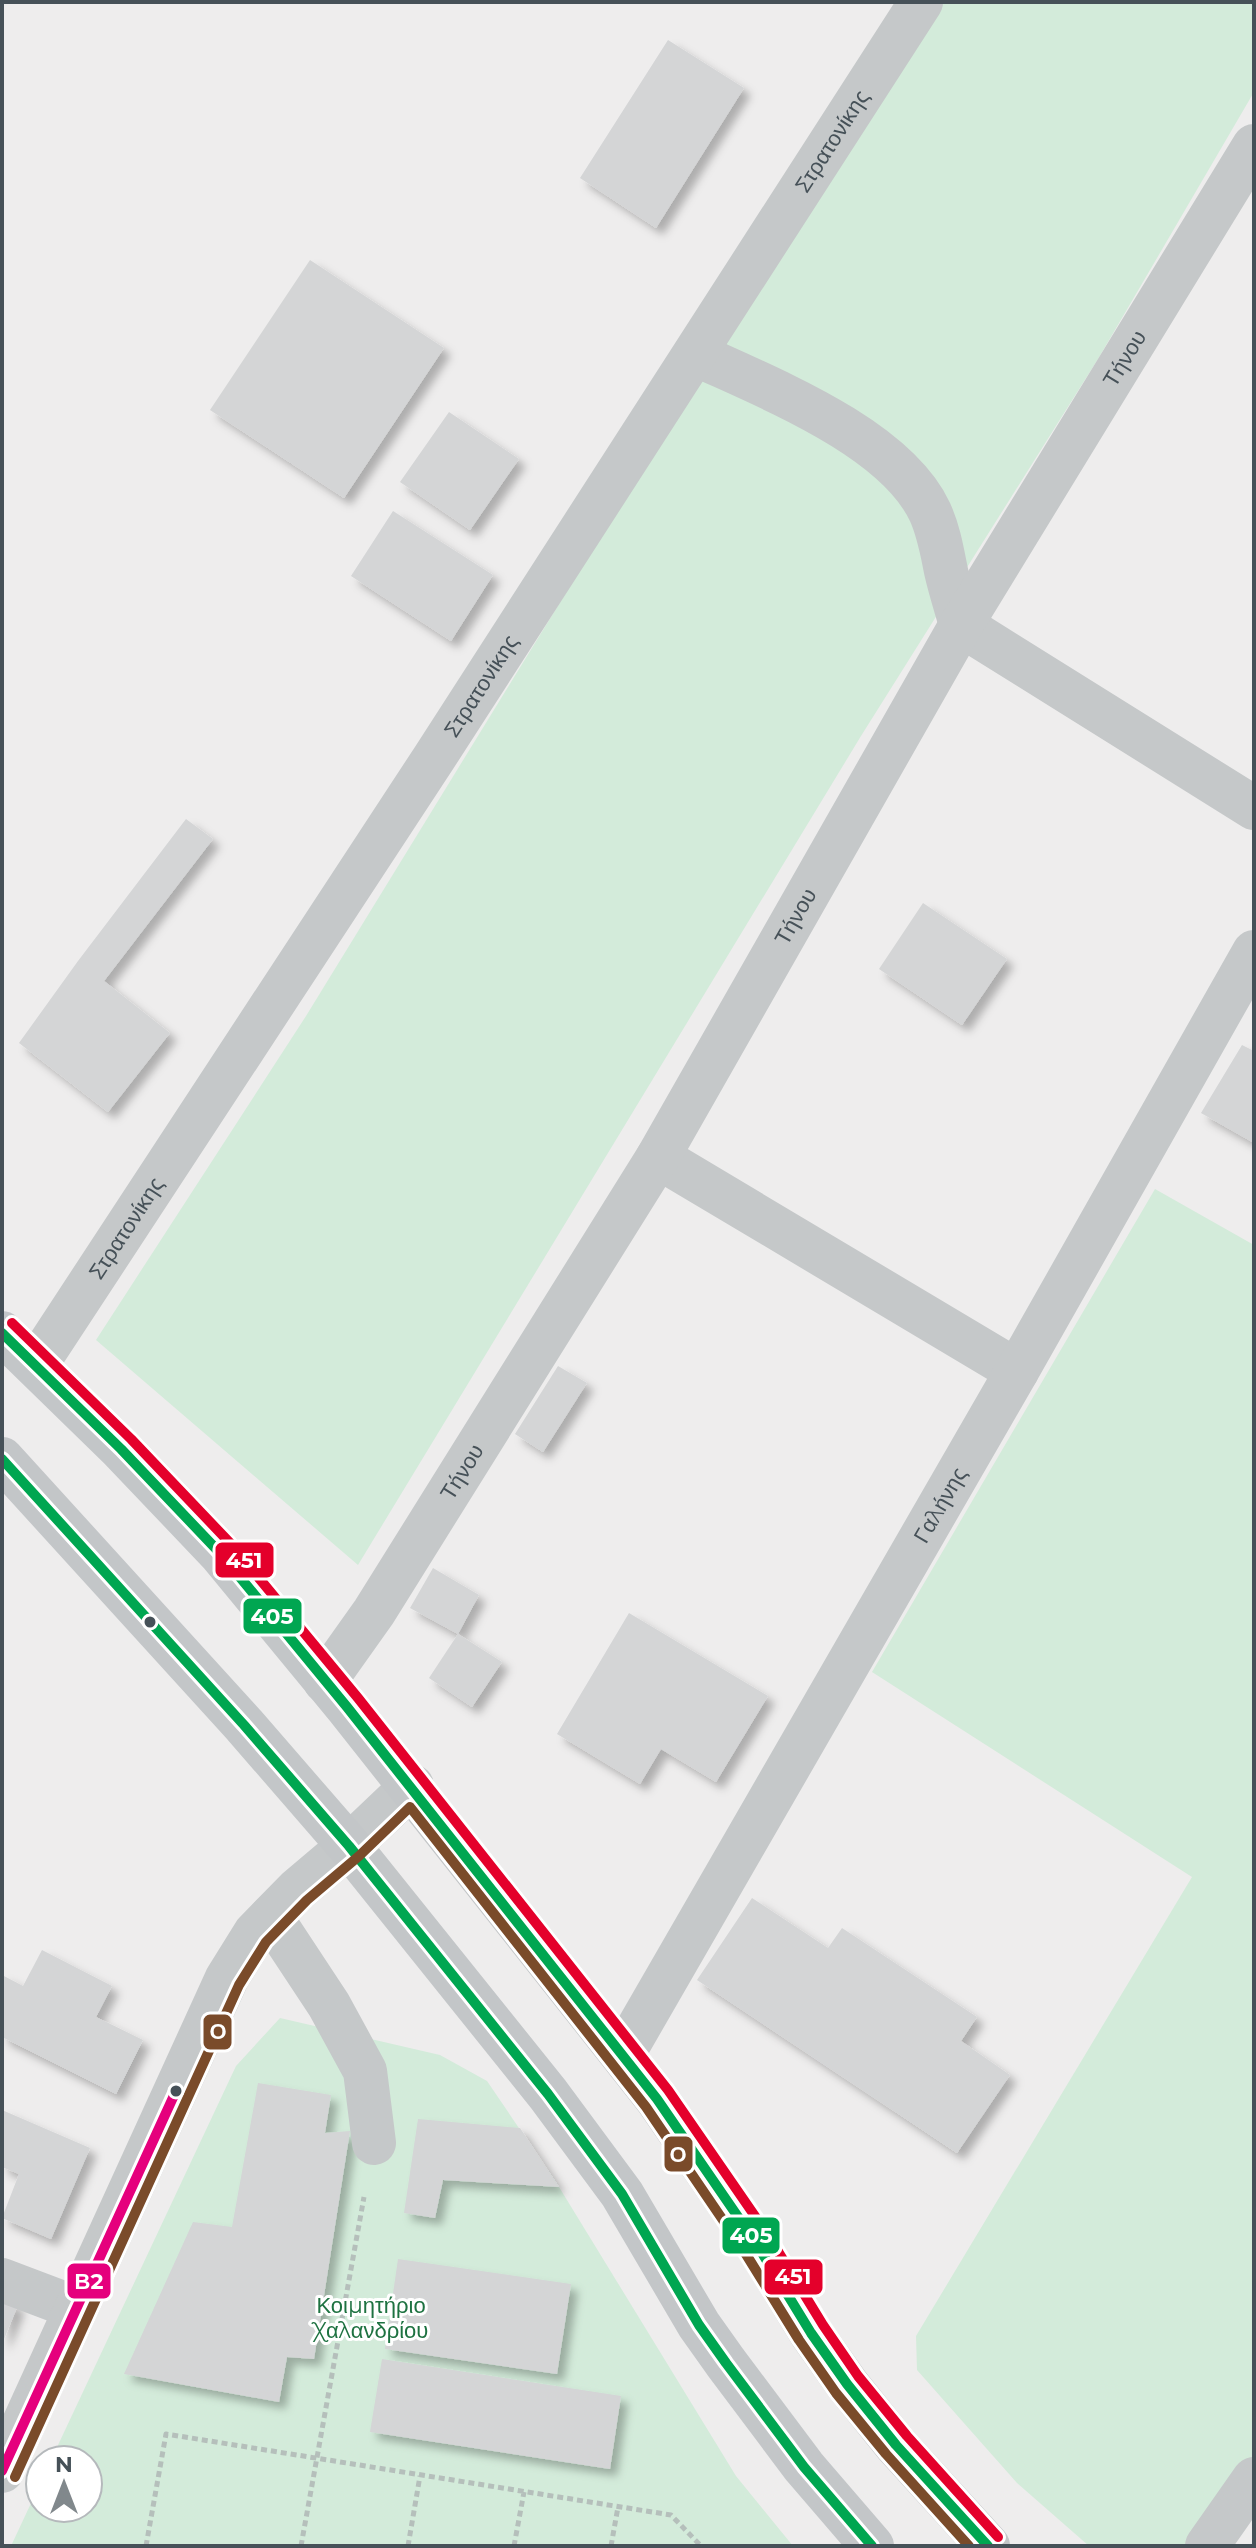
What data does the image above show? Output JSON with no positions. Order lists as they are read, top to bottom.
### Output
{
  "streets": {
    "street": ["Στρατονίκης", "Τήνου", "Γαλήνης"]
  },
  "parks": ["Κοιμητήριο Χαλανδρίου"],
  "lines": [
    "transit line 451",
    "transit line 405",
    "transit line Ο",
    "transit line Β2"
  ],
  "north": "top"
}
